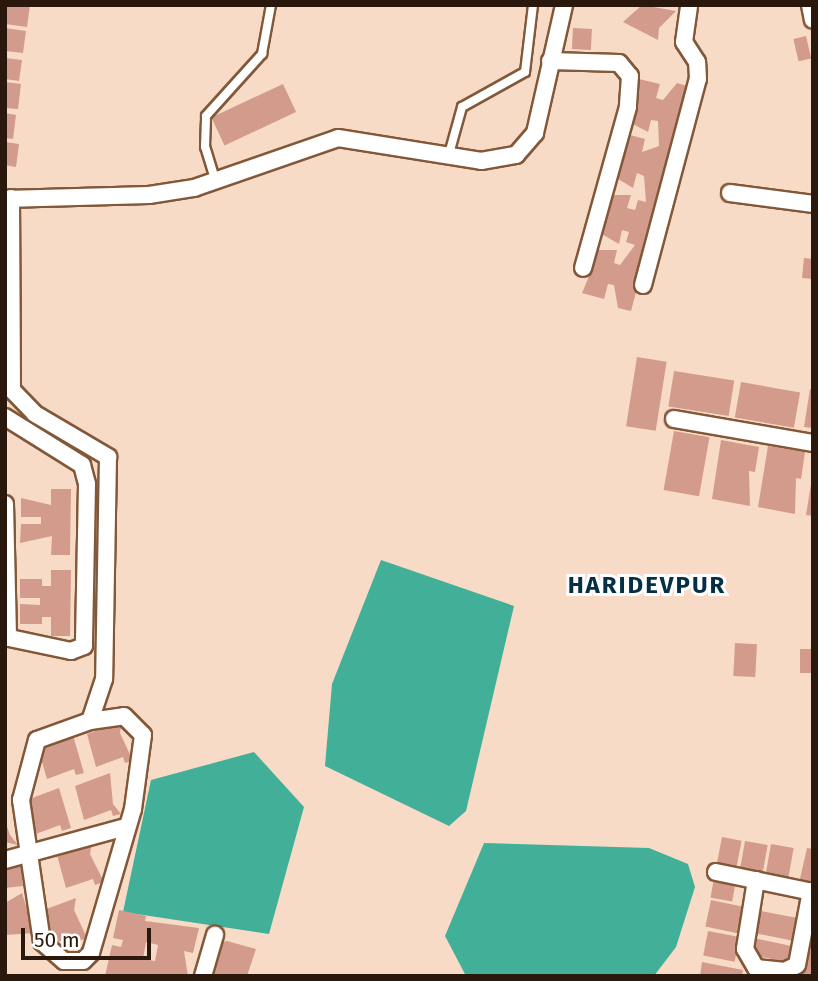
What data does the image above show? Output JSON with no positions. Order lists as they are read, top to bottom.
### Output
{
  "districts": ["HARIDEVPUR"],
  "scale_bar": "50 m"
}
